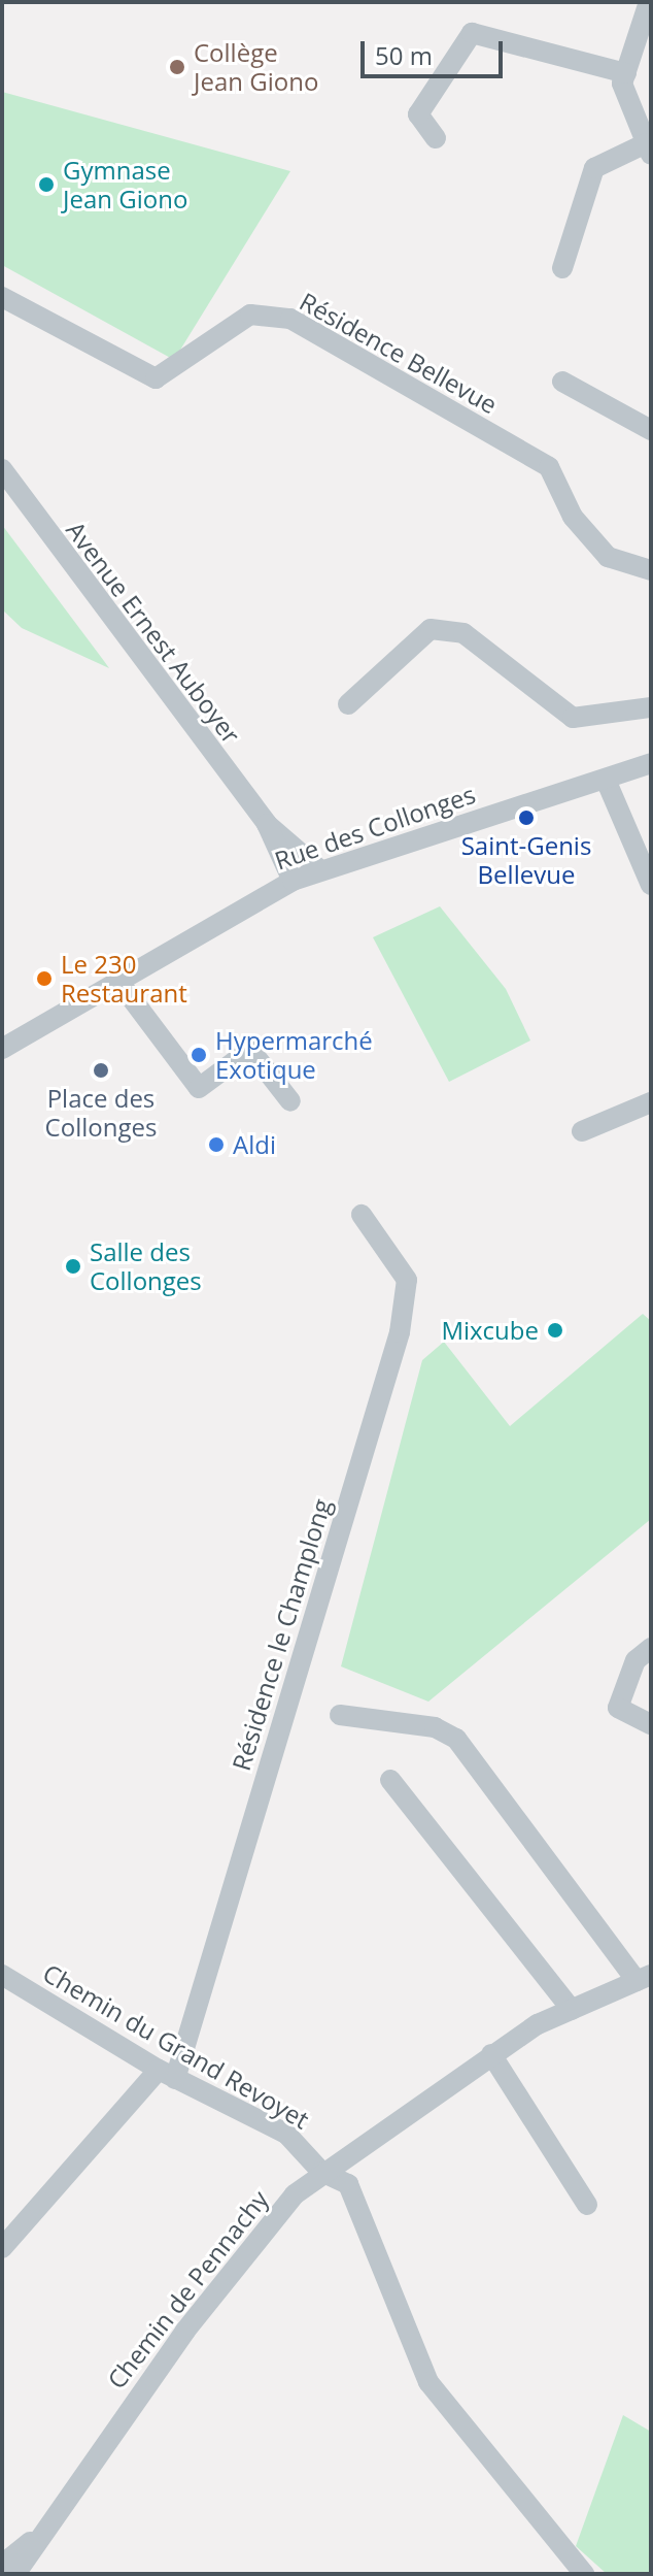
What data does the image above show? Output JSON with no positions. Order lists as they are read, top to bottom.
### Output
{
  "streets": {
    "street": [
      "Résidence Bellevue",
      "Avenue Ernest Auboyer",
      "Rue des Collonges",
      "Résidence le Champlong",
      "Chemin du Grand Revoyet",
      "Chemin de Pennachy"
    ]
  },
  "crossings": [
    ["Avenue Ernest Auboyer", "Rue des Collonges"],
    ["Résidence le Champlong", "Chemin du Grand Revoyet"],
    ["Chemin du Grand Revoyet", "Chemin de Pennachy"]
  ],
  "places": [
    "Collège Jean Giono",
    "Gymnase Jean Giono",
    "Saint-Genis Bellevue",
    "Le 230 Restaurant",
    "Hypermarché Exotique",
    "Place des Collonges",
    "Aldi",
    "Salle des Collonges",
    "Mixcube"
  ],
  "scale_bar": "50 m"
}
